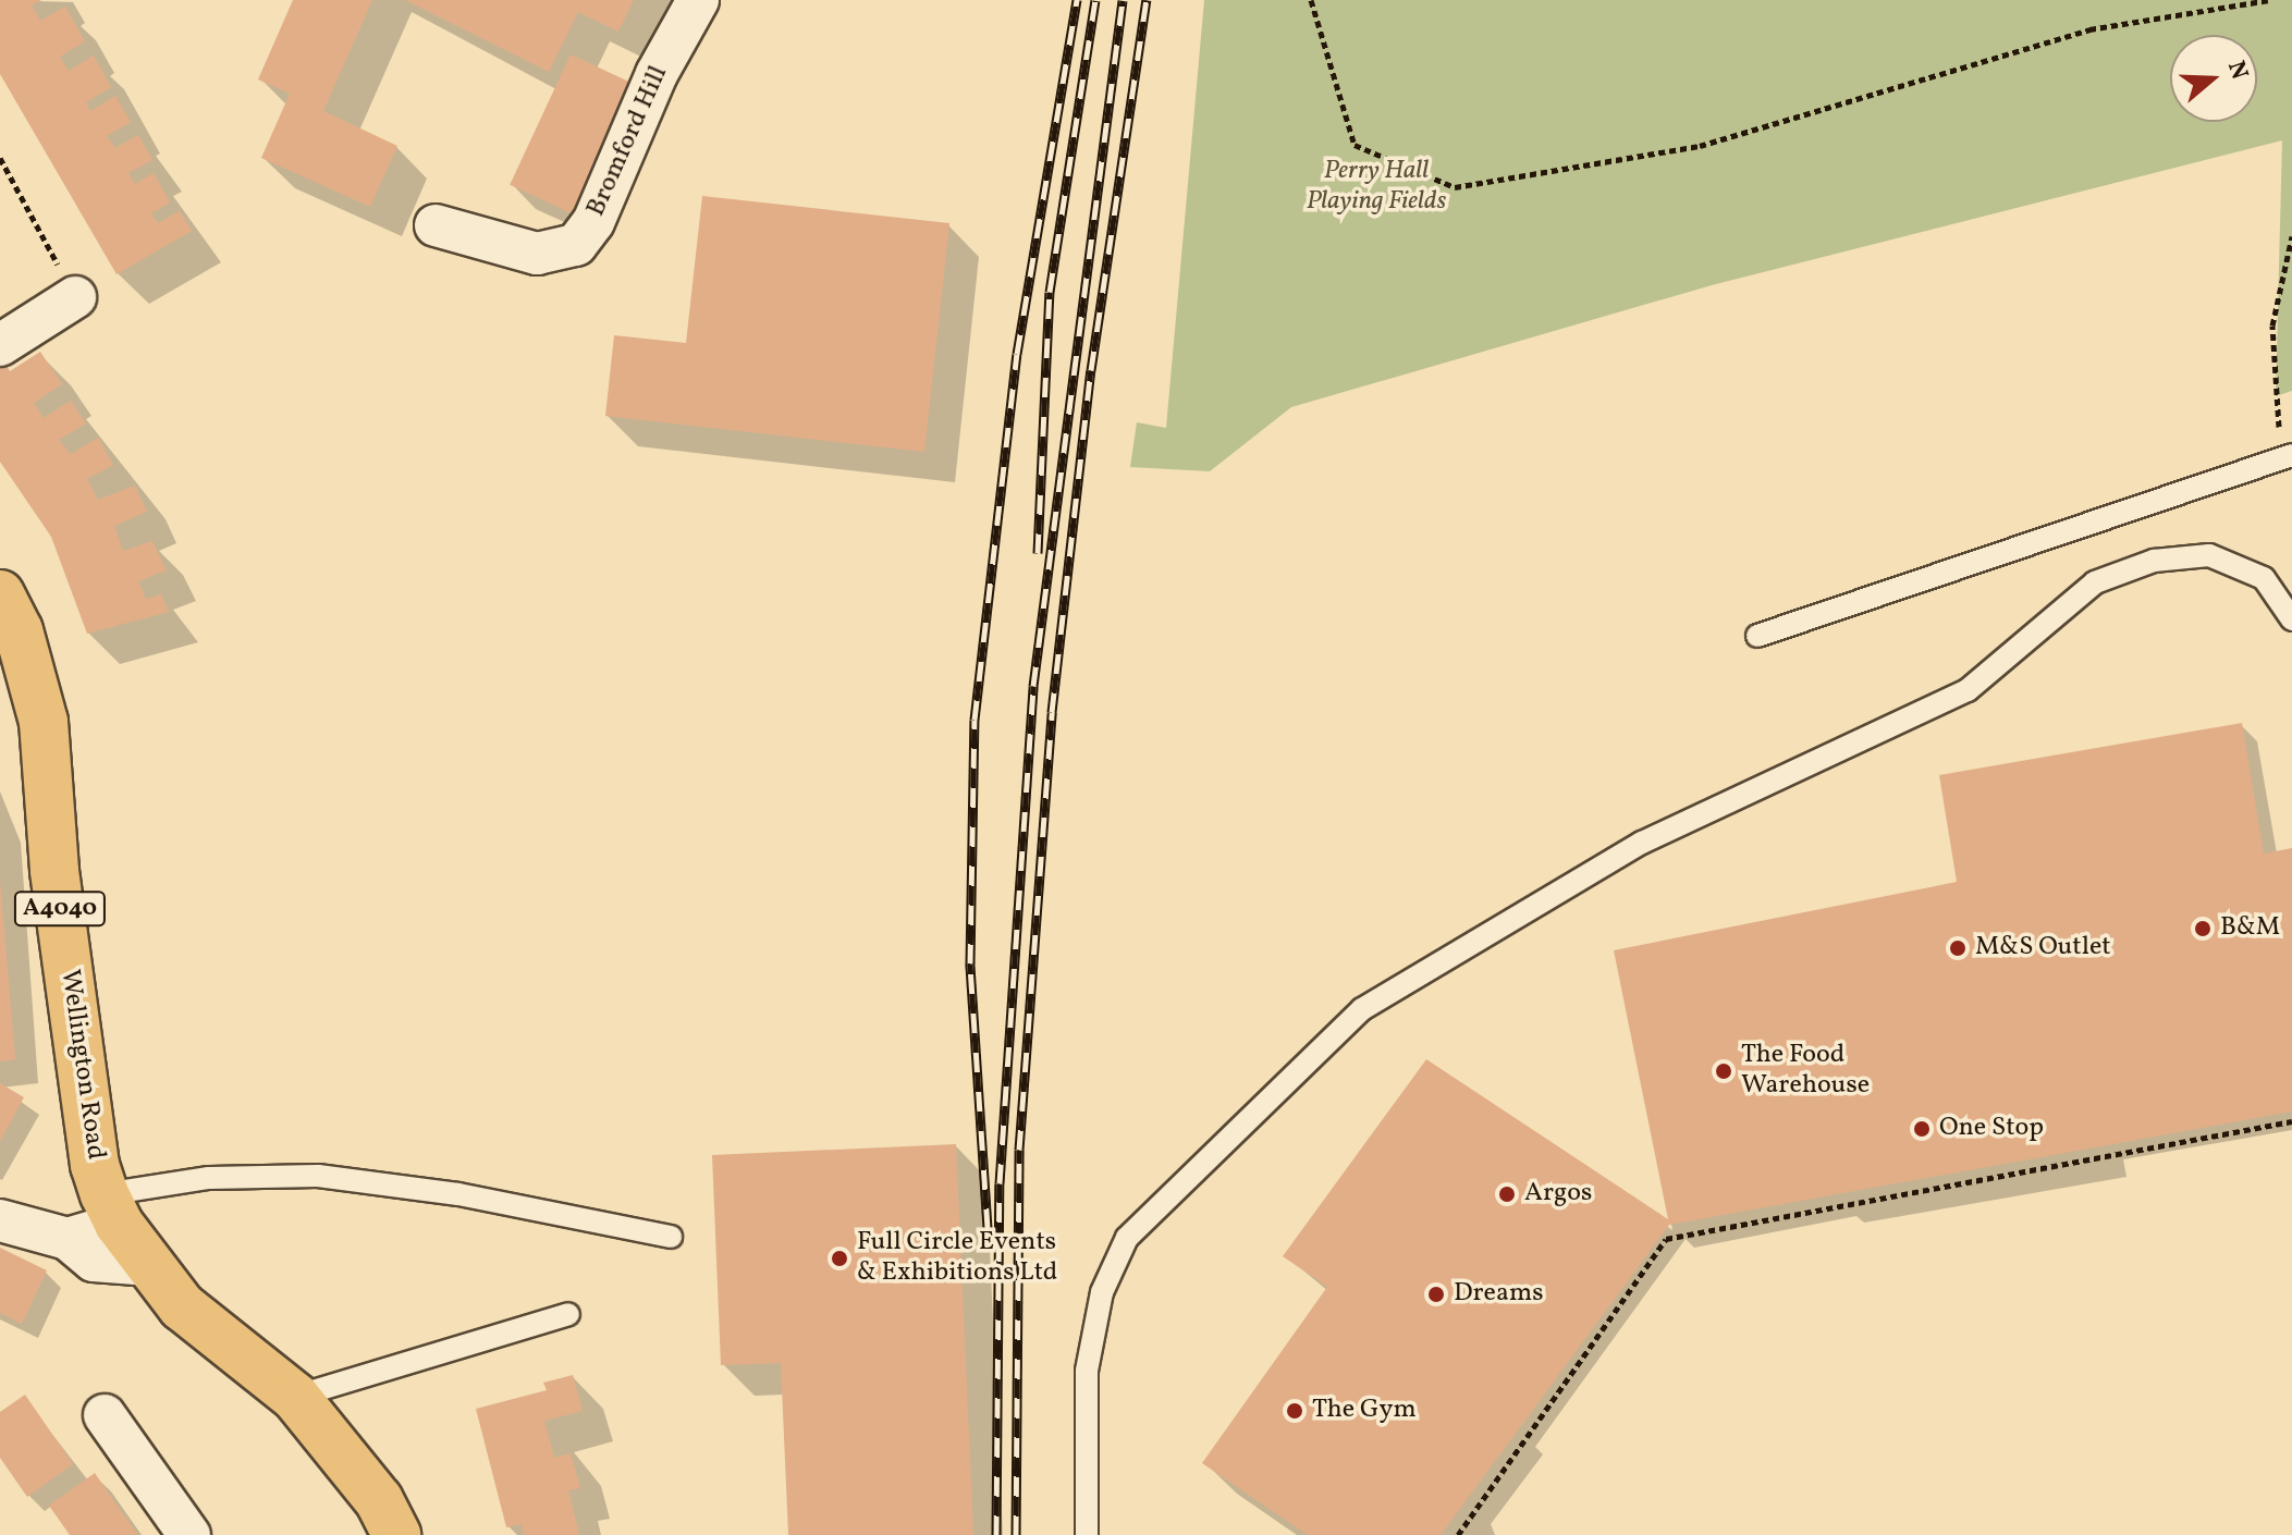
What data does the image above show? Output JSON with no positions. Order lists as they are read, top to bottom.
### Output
{
  "streets": {
    "main road": ["A4040", "Wellington Road"],
    "street": ["Bromford Hill"]
  },
  "parks": ["Perry Hall Playing Fields"],
  "places": [
    "B&M",
    "M&S Outlet",
    "The Food Warehouse",
    "One Stop",
    "Argos",
    "Full Circle Events & Exhibitions Ltd",
    "Dreams",
    "The Gym"
  ],
  "north": "right"
}
